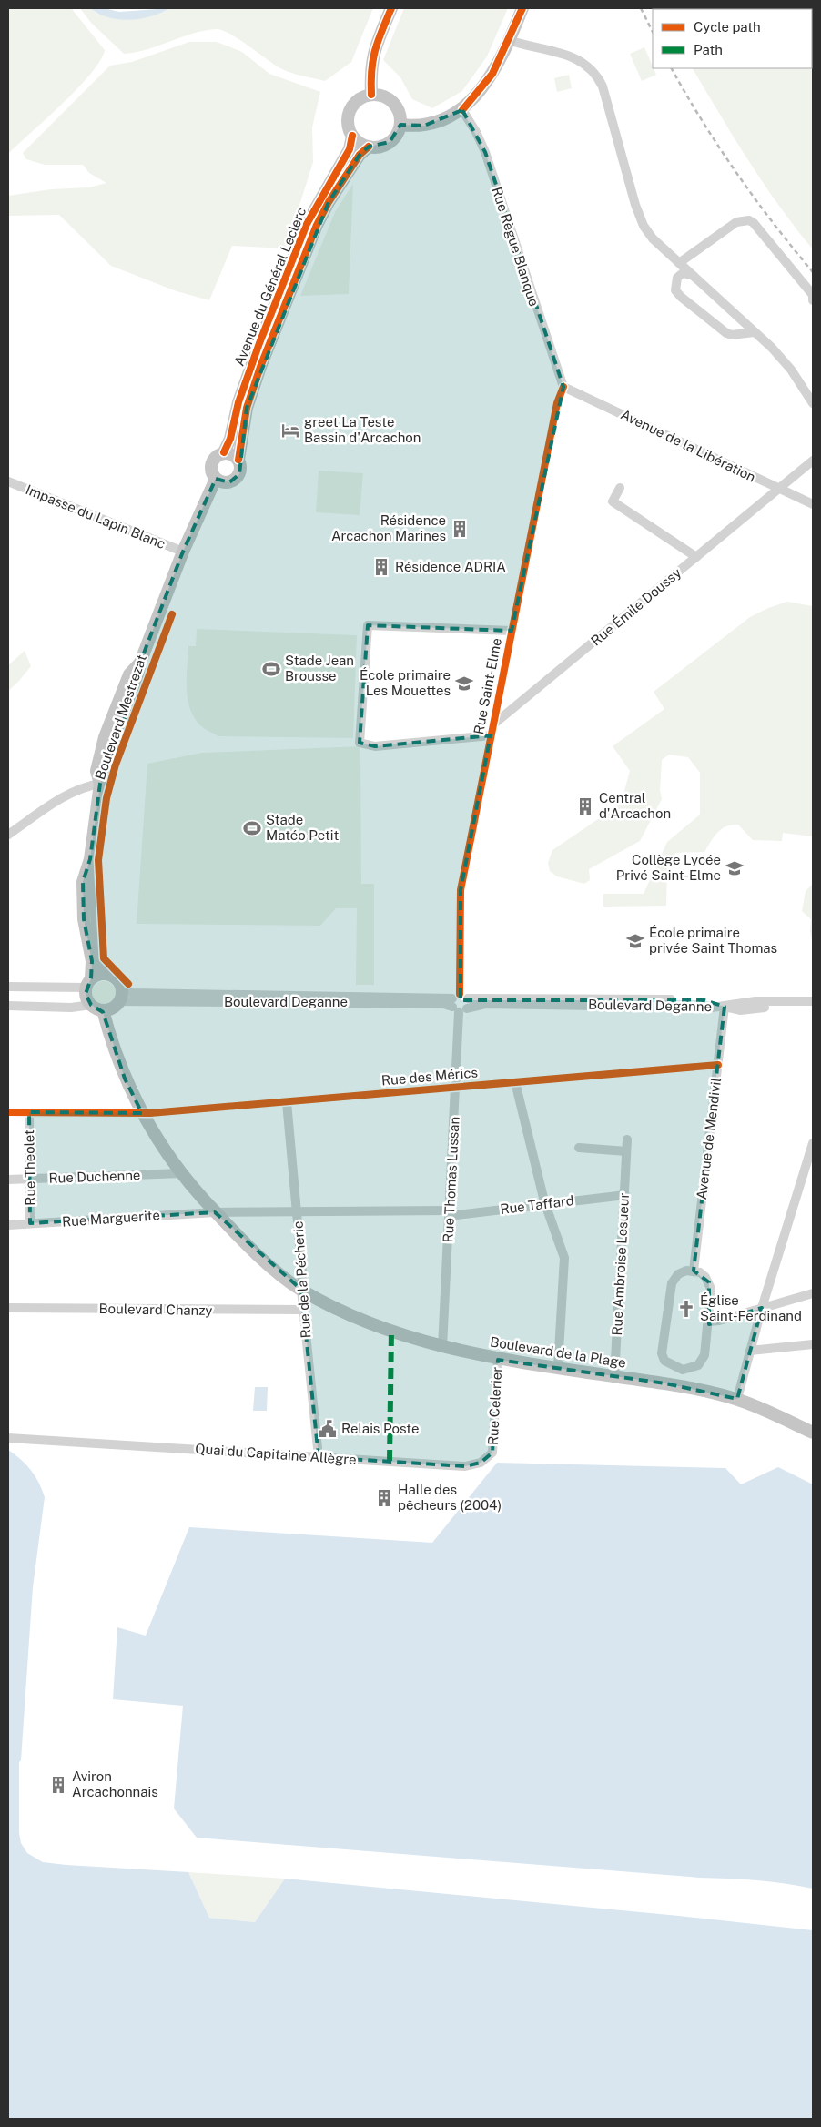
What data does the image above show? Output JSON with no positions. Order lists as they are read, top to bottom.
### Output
{
  "streets": {
    "main road": ["Avenue du Général Leclerc", "Boulevard Mestrezat", "Boulevard de la Plage"],
    "street": [
      "Rue Règue Blanque",
      "Avenue de la Libération",
      "Impasse du Lapin Blanc",
      "Rue Émile Doussy",
      "Rue Saint-Elme",
      "Boulevard Deganne",
      "Rue des Mérics",
      "Avenue de Mendivil",
      "Rue Theolet",
      "Rue Duchenne",
      "Rue Thomas Lussan",
      "Rue Taffard",
      "Rue Marguerite",
      "Rue Ambroise Lesueur",
      "Rue de la Pécherie",
      "Boulevard Chanzy",
      "Rue Celerier",
      "Quai du Capitaine Allègre"
    ]
  },
  "crossings": [
    ["Rue Règue Blanque", "Avenue de la Libération"],
    ["Rue Règue Blanque", "Rue Saint-Elme"],
    ["Avenue de la Libération", "Rue Émile Doussy"],
    ["Avenue de la Libération", "Rue Saint-Elme"],
    ["Impasse du Lapin Blanc", "Boulevard Mestrezat"],
    ["Rue Émile Doussy", "Rue Saint-Elme"],
    ["Rue Saint-Elme", "Boulevard Deganne"],
    ["Rue Saint-Elme", "Rue Thomas Lussan"],
    ["Boulevard Mestrezat", "Boulevard Deganne"],
    ["Boulevard Deganne", "Avenue de Mendivil"],
    ["Boulevard Deganne", "Rue Thomas Lussan"],
    ["Rue des Mérics", "Avenue de Mendivil"],
    ["Rue des Mérics", "Rue Theolet"],
    ["Rue des Mérics", "Rue Thomas Lussan"],
    ["Rue des Mérics", "Rue de la Pécherie"],
    ["Rue Theolet", "Rue Duchenne"],
    ["Rue Theolet", "Rue Marguerite"],
    ["Rue Thomas Lussan", "Rue Taffard"],
    ["Rue Thomas Lussan", "Boulevard de la Plage"],
    ["Rue Taffard", "Rue Marguerite"],
    ["Rue Taffard", "Rue Ambroise Lesueur"],
    ["Rue Taffard", "Rue de la Pécherie"],
    ["Rue Marguerite", "Rue de la Pécherie"],
    ["Rue Ambroise Lesueur", "Boulevard de la Plage"],
    ["Rue de la Pécherie", "Boulevard Chanzy"],
    ["Rue de la Pécherie", "Boulevard de la Plage"],
    ["Rue de la Pécherie", "Quai du Capitaine Allègre"],
    ["Boulevard de la Plage", "Rue Celerier"],
    ["Rue Celerier", "Quai du Capitaine Allègre"]
  ],
  "places": {
    "hotel": ["greet La Teste Bassin d'Arcachon"],
    "building": [
      "Résidence Arcachon Marines",
      "Résidence ADRIA",
      "Central d'Arcachon",
      "Halle des pêcheurs (2004)",
      "Aviron Arcachonnais"
    ],
    "sports": ["Stade Jean Brousse", "Stade Matéo Petit"],
    "school or university": ["École primaire Les Mouettes", "Collège Lycée Privé Saint-Elme", "École primaire privée Saint Thomas"],
    "church": ["Église Saint-Ferdinand"],
    "public building": ["Relais Poste"]
  },
  "legend": ["Cycle path", "Path"]
}
